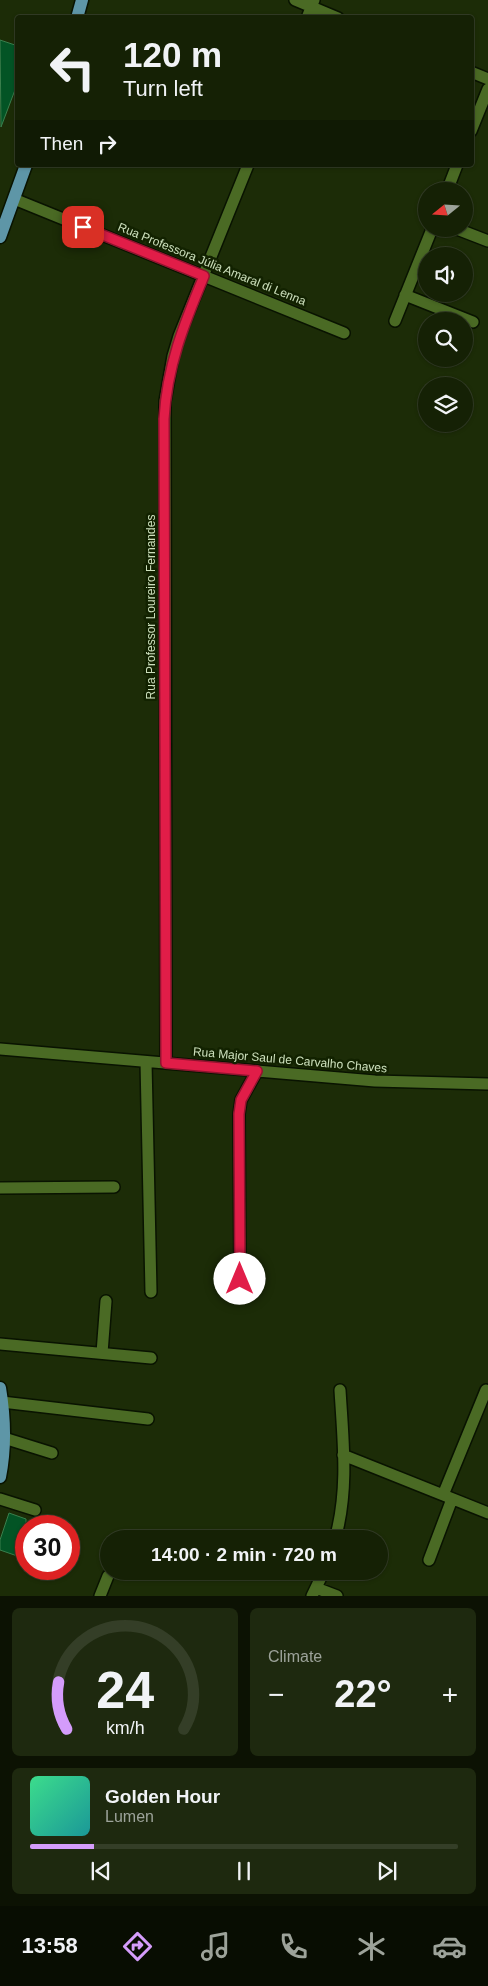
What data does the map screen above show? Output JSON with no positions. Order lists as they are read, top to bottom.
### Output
{
  "streets": {
    "street": ["Rua Professora Júlia Amaral di Lenna", "Rua Professor Loureiro Fernandes", "Rua Major Saul de Carvalho Chaves"]
  },
  "crossings": [
    ["Rua Professora Júlia Amaral di Lenna", "Rua Professor Loureiro Fernandes"],
    ["Rua Professor Loureiro Fernandes", "Rua Major Saul de Carvalho Chaves"]
  ],
  "north": "left",
  "page": {
    "turn": ["120 m", "Turn left"],
    "then": "Then",
    "limit": "30",
    "trip": "14:00 · 2 min · 720 m",
    "tile": "Climate",
    "heat": ["−", "22°", "+"],
    "song": ["Golden Hour", "Lumen"],
    "tabs": "13:58",
    "gauge": ["24", "km/h"]
  }
}
